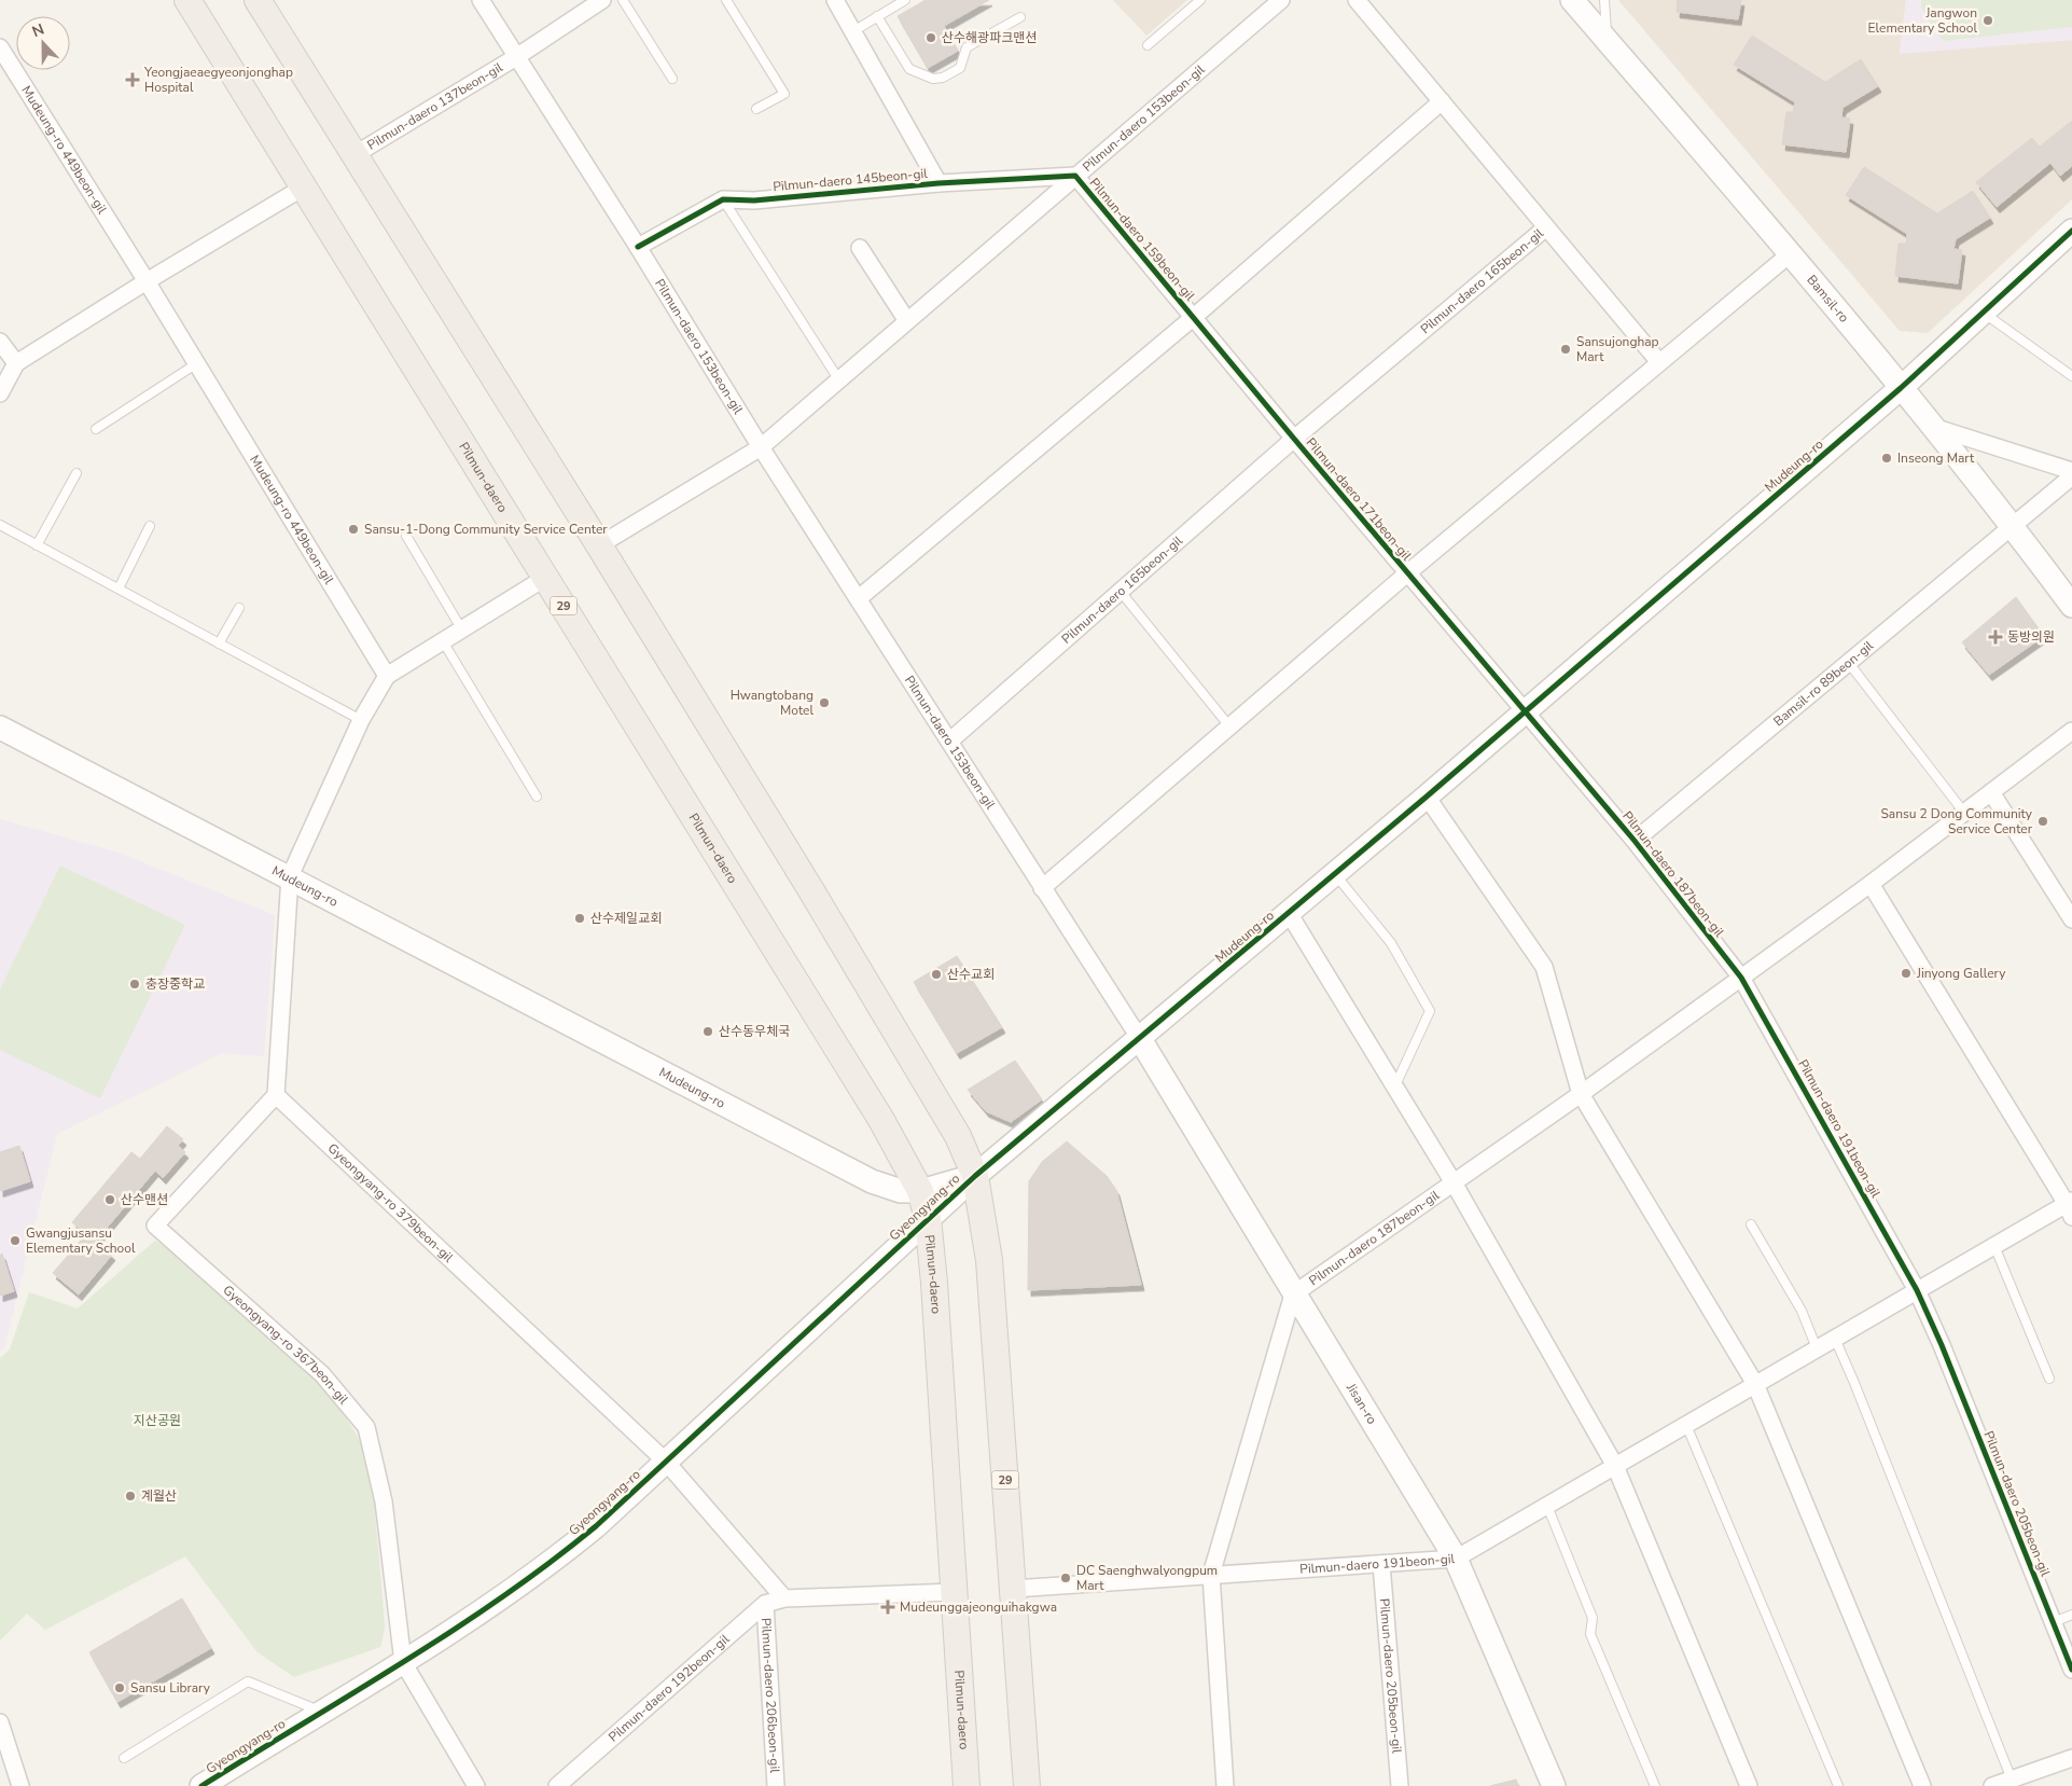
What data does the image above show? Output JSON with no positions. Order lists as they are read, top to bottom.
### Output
{
  "streets": {
    "main road": ["Pilmun-daero", "29"],
    "street": [
      "Pilmun-daero 137beon-gil",
      "Pilmun-daero 153beon-gil",
      "Mudeung-ro 449beon-gil",
      "Pilmun-daero 145beon-gil",
      "Pilmun-daero 159beon-gil",
      "Pilmun-daero 165beon-gil",
      "Bamsil-ro",
      "Mudeung-ro",
      "Pilmun-daero 171beon-gil",
      "Bamsil-ro 89beon-gil",
      "Pilmun-daero 187beon-gil",
      "Pilmun-daero 191beon-gil",
      "Gyeongyang-ro 379beon-gil",
      "Gyeongyang-ro",
      "Gyeongyang-ro 367beon-gil",
      "Jisan-ro",
      "Pilmun-daero 205beon-gil",
      "Pilmun-daero 192beon-gil",
      "Pilmun-daero 206beon-gil"
    ]
  },
  "crossings": [
    ["Pilmun-daero 137beon-gil", "29"],
    ["Pilmun-daero 153beon-gil", "Pilmun-daero 145beon-gil"],
    ["Pilmun-daero 153beon-gil", "Pilmun-daero 159beon-gil"],
    ["Pilmun-daero 153beon-gil", "Pilmun-daero 165beon-gil"],
    ["Pilmun-daero 153beon-gil", "Mudeung-ro"],
    ["Pilmun-daero 153beon-gil", "Pilmun-daero 171beon-gil"],
    ["Pilmun-daero 153beon-gil", "29"],
    ["Pilmun-daero 153beon-gil", "Jisan-ro"],
    ["Pilmun-daero 145beon-gil", "Pilmun-daero 159beon-gil"],
    ["Pilmun-daero 159beon-gil", "Pilmun-daero 165beon-gil"],
    ["Pilmun-daero 165beon-gil", "Pilmun-daero 171beon-gil"],
    ["Bamsil-ro", "Mudeung-ro"],
    ["Bamsil-ro", "Pilmun-daero 171beon-gil"],
    ["Bamsil-ro", "Bamsil-ro 89beon-gil"],
    ["Mudeung-ro", "Pilmun-daero"],
    ["Mudeung-ro", "29"],
    ["Mudeung-ro", "Pilmun-daero 187beon-gil"],
    ["Mudeung-ro", "Gyeongyang-ro"],
    ["Mudeung-ro", "Jisan-ro"],
    ["Pilmun-daero", "Gyeongyang-ro"],
    ["Pilmun-daero", "Pilmun-daero 192beon-gil"],
    ["29", "Pilmun-daero 191beon-gil"],
    ["29", "Gyeongyang-ro"],
    ["Bamsil-ro 89beon-gil", "Pilmun-daero 187beon-gil"],
    ["Pilmun-daero 187beon-gil", "Pilmun-daero 191beon-gil"],
    ["Pilmun-daero 187beon-gil", "Jisan-ro"],
    ["Pilmun-daero 191beon-gil", "Jisan-ro"],
    ["Pilmun-daero 191beon-gil", "Pilmun-daero 205beon-gil"],
    ["Gyeongyang-ro 379beon-gil", "Gyeongyang-ro"],
    ["Gyeongyang-ro 379beon-gil", "Gyeongyang-ro 367beon-gil"],
    ["Gyeongyang-ro", "Gyeongyang-ro 367beon-gil"],
    ["Pilmun-daero 192beon-gil", "Pilmun-daero 206beon-gil"]
  ],
  "parks": ["지산공원"],
  "places": {
    "other": [
      "Jangwon Elementary School",
      "산수해광파크맨션",
      "Sansujonghap Mart",
      "Inseong Mart",
      "Sansu-1-Dong Community Service Center",
      "Hwangtobang Motel",
      "Sansu 2 Dong Community Service Center",
      "산수제일교회",
      "Jinyong Gallery",
      "산수교회",
      "충장중학교",
      "산수동우체국",
      "산수맨션",
      "Gwangjusansu Elementary School",
      "계월산",
      "DC Saenghwalyongpum Mart",
      "Sansu Library"
    ],
    "health": ["Yeongjaeaegyeonjonghap Hospital", "동방의원", "Mudeunggajeonguihakgwa"]
  },
  "north": "top"
}
